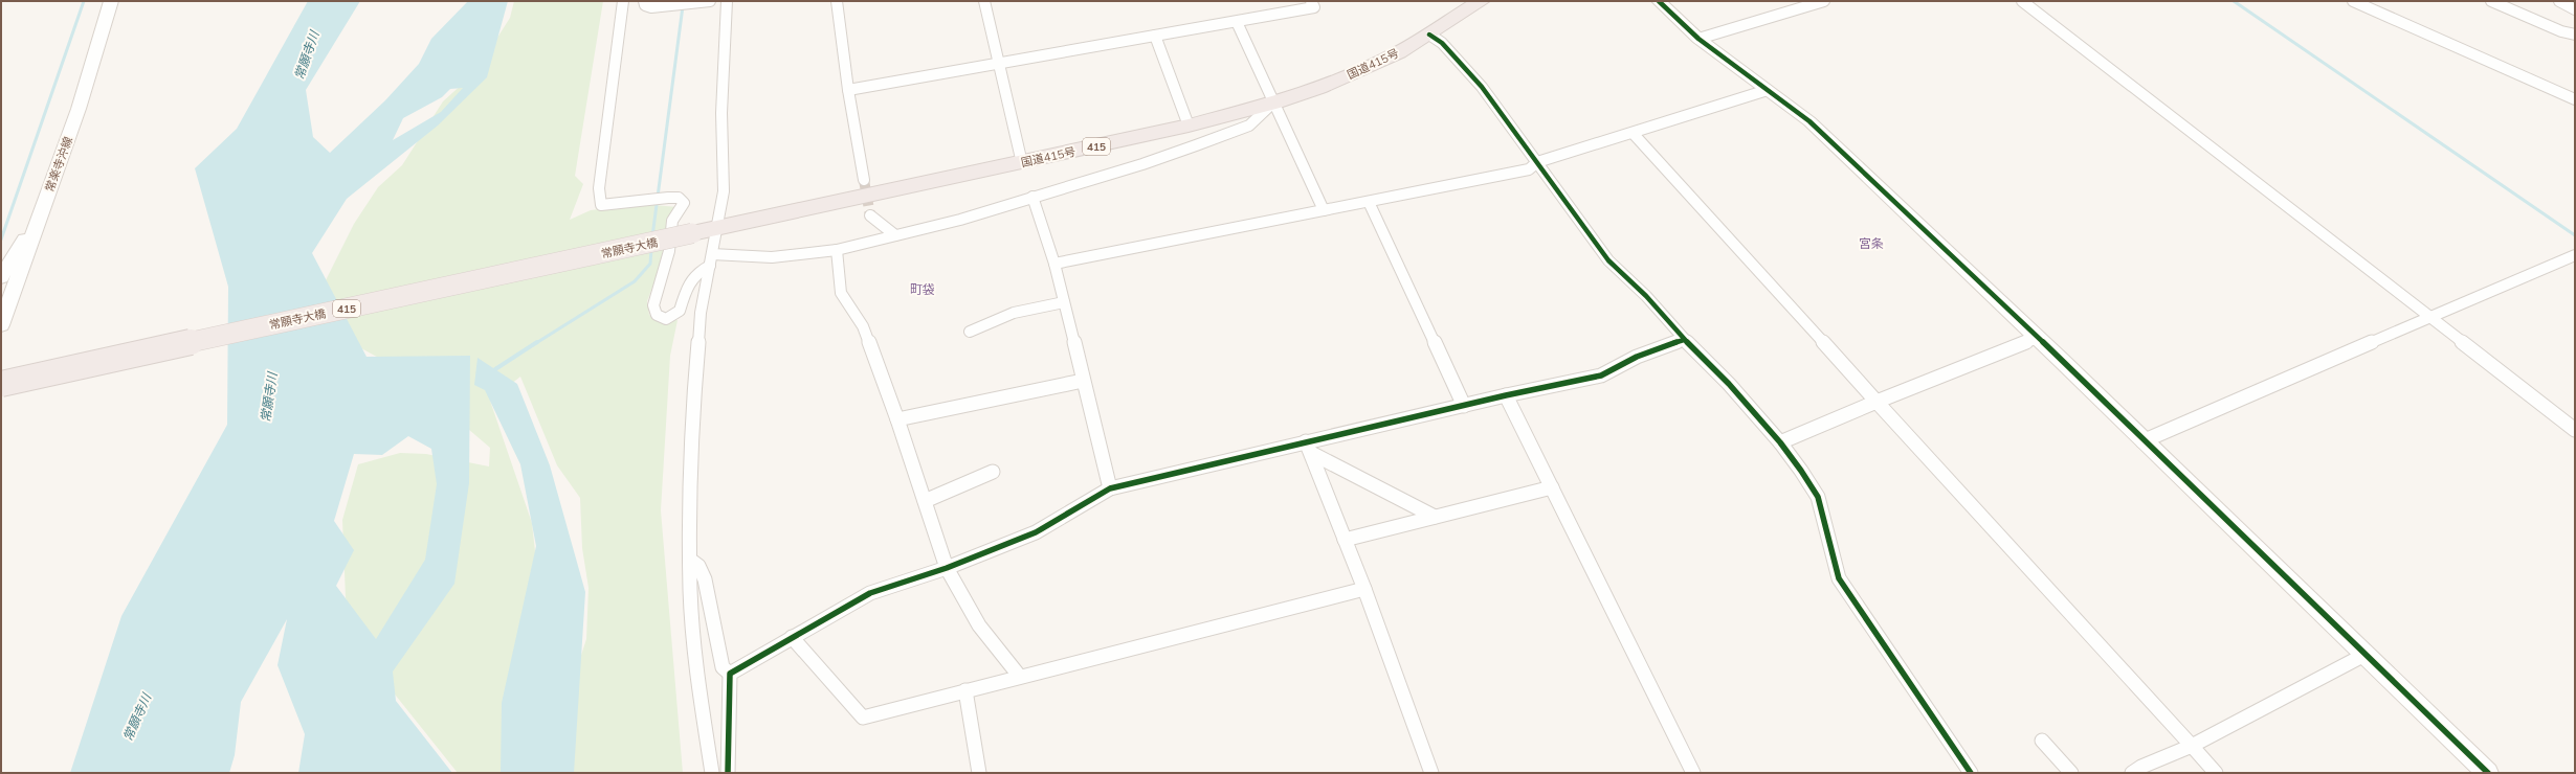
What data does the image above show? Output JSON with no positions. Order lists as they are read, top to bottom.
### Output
{
  "streets": {
    "highway": ["国道415号", "415", "常願寺大橋"],
    "street": ["常楽寺沖線"]
  },
  "crossings": [
    ["国道415号", "常願寺大橋"]
  ],
  "districts": ["宮条", "町袋"],
  "water": ["常願寺川"]
}
